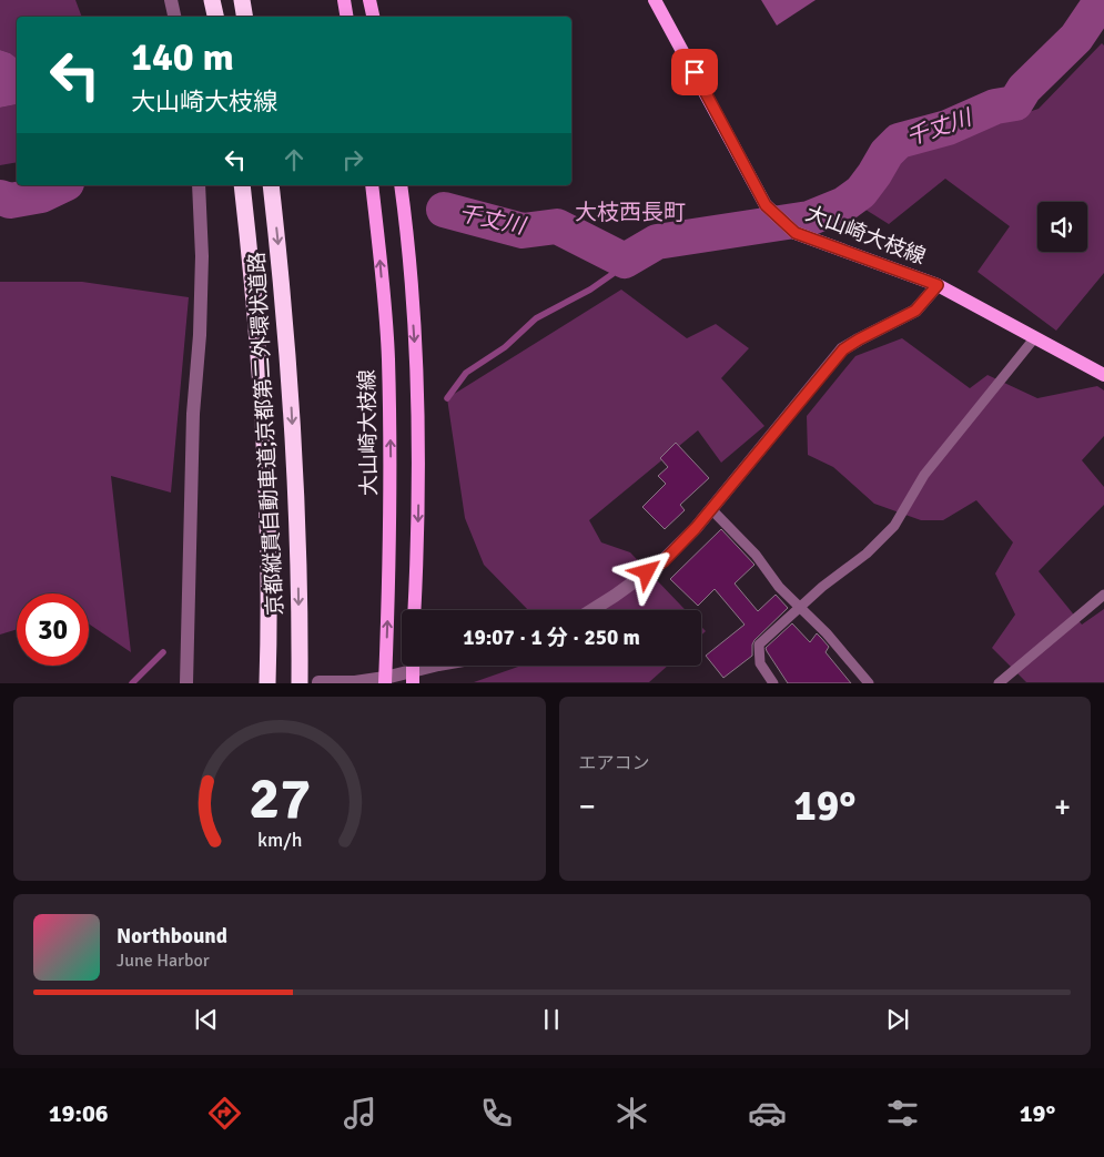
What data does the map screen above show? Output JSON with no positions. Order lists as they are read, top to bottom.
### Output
{
  "streets": {
    "highway": ["京都縦貫自動車道;京都第二外環状道路"],
    "main road": ["大山崎大枝線"]
  },
  "districts": ["大枝西長町"],
  "water": ["千丈川"],
  "page": {
    "turn": ["140 m", "大山崎大枝線"],
    "limit": "30",
    "trip": "19:07 · 1 分 · 250 m",
    "tile": "エアコン",
    "heat": ["−", "19°", "+"],
    "song": ["Northbound", "June Harbor"],
    "tabs": ["19:06", "19°"],
    "gauge": ["27", "km/h"]
  }
}
